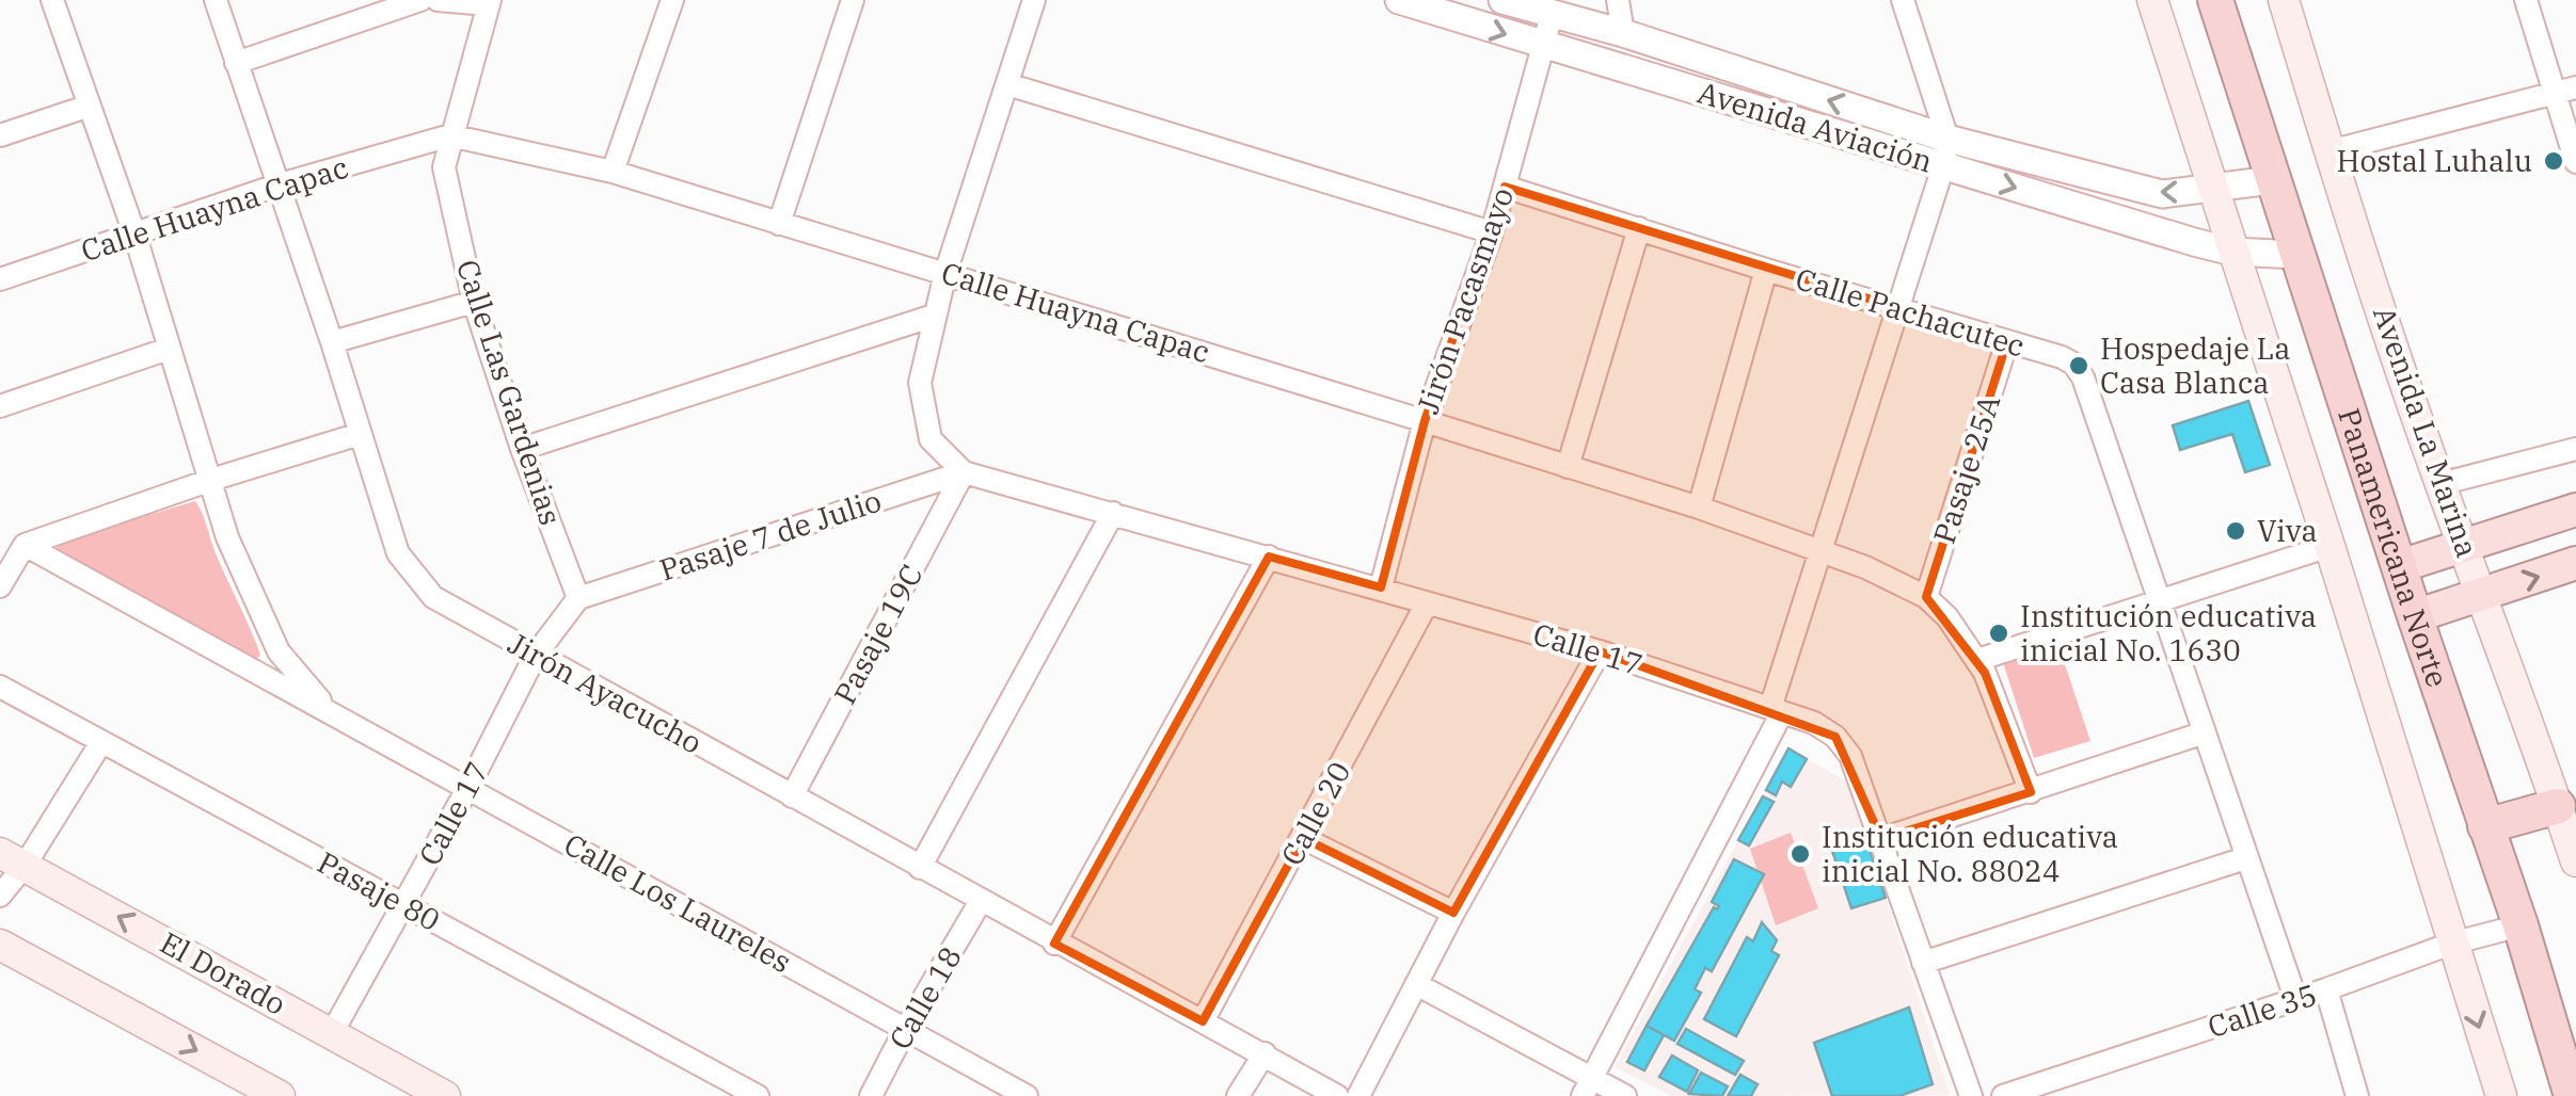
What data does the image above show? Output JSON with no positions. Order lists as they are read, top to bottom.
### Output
{
  "streets": {
    "highway": ["Panamericana Norte"],
    "main road": ["Avenida La Marina", "El Dorado"],
    "street": [
      "Avenida Aviación",
      "Calle Huayna Capac",
      "Jirón Pacasmayo",
      "Calle Pachacutec",
      "Calle Las Gardenias",
      "Pasaje 25A",
      "Pasaje 7 de Julio",
      "Pasaje 19C",
      "Calle 17",
      "Jirón Ayacucho",
      "Calle 20",
      "Pasaje 80",
      "Calle Los Laureles",
      "Calle 18",
      "Calle 35"
    ]
  },
  "crossings": [
    ["Avenida Aviación", "Jirón Pacasmayo"],
    ["Avenida Aviación", "Panamericana Norte"],
    ["Calle Huayna Capac", "Jirón Pacasmayo"],
    ["Calle Huayna Capac", "Calle Las Gardenias"],
    ["Calle Huayna Capac", "Pasaje 25A"],
    ["Calle Huayna Capac", "Jirón Ayacucho"],
    ["Calle Huayna Capac", "Calle Los Laureles"],
    ["Jirón Pacasmayo", "Calle Pachacutec"],
    ["Jirón Pacasmayo", "Calle 17"],
    ["Calle Pachacutec", "Pasaje 25A"],
    ["Calle Pachacutec", "Calle 35"],
    ["Calle Las Gardenias", "Pasaje 7 de Julio"],
    ["Calle Las Gardenias", "Calle 17"],
    ["Pasaje 7 de Julio", "Pasaje 19C"],
    ["Pasaje 7 de Julio", "Calle 17"],
    ["Panamericana Norte", "Calle 35"],
    ["Pasaje 19C", "Calle 17"],
    ["Pasaje 19C", "Jirón Ayacucho"],
    ["Calle 17", "Jirón Ayacucho"],
    ["Calle 17", "Calle 20"],
    ["Calle 17", "Pasaje 80"],
    ["Calle 17", "Calle Los Laureles"],
    ["Calle 17", "El Dorado"],
    ["Jirón Ayacucho", "Calle 20"],
    ["Jirón Ayacucho", "Calle 18"],
    ["Calle Los Laureles", "Calle 18"]
  ],
  "places": [
    "Hostal Luhalu",
    "Hospedaje La Casa Blanca",
    "Viva",
    "Institución educativa inicial No. 1630",
    "Institución educativa inicial No. 88024"
  ]
}
